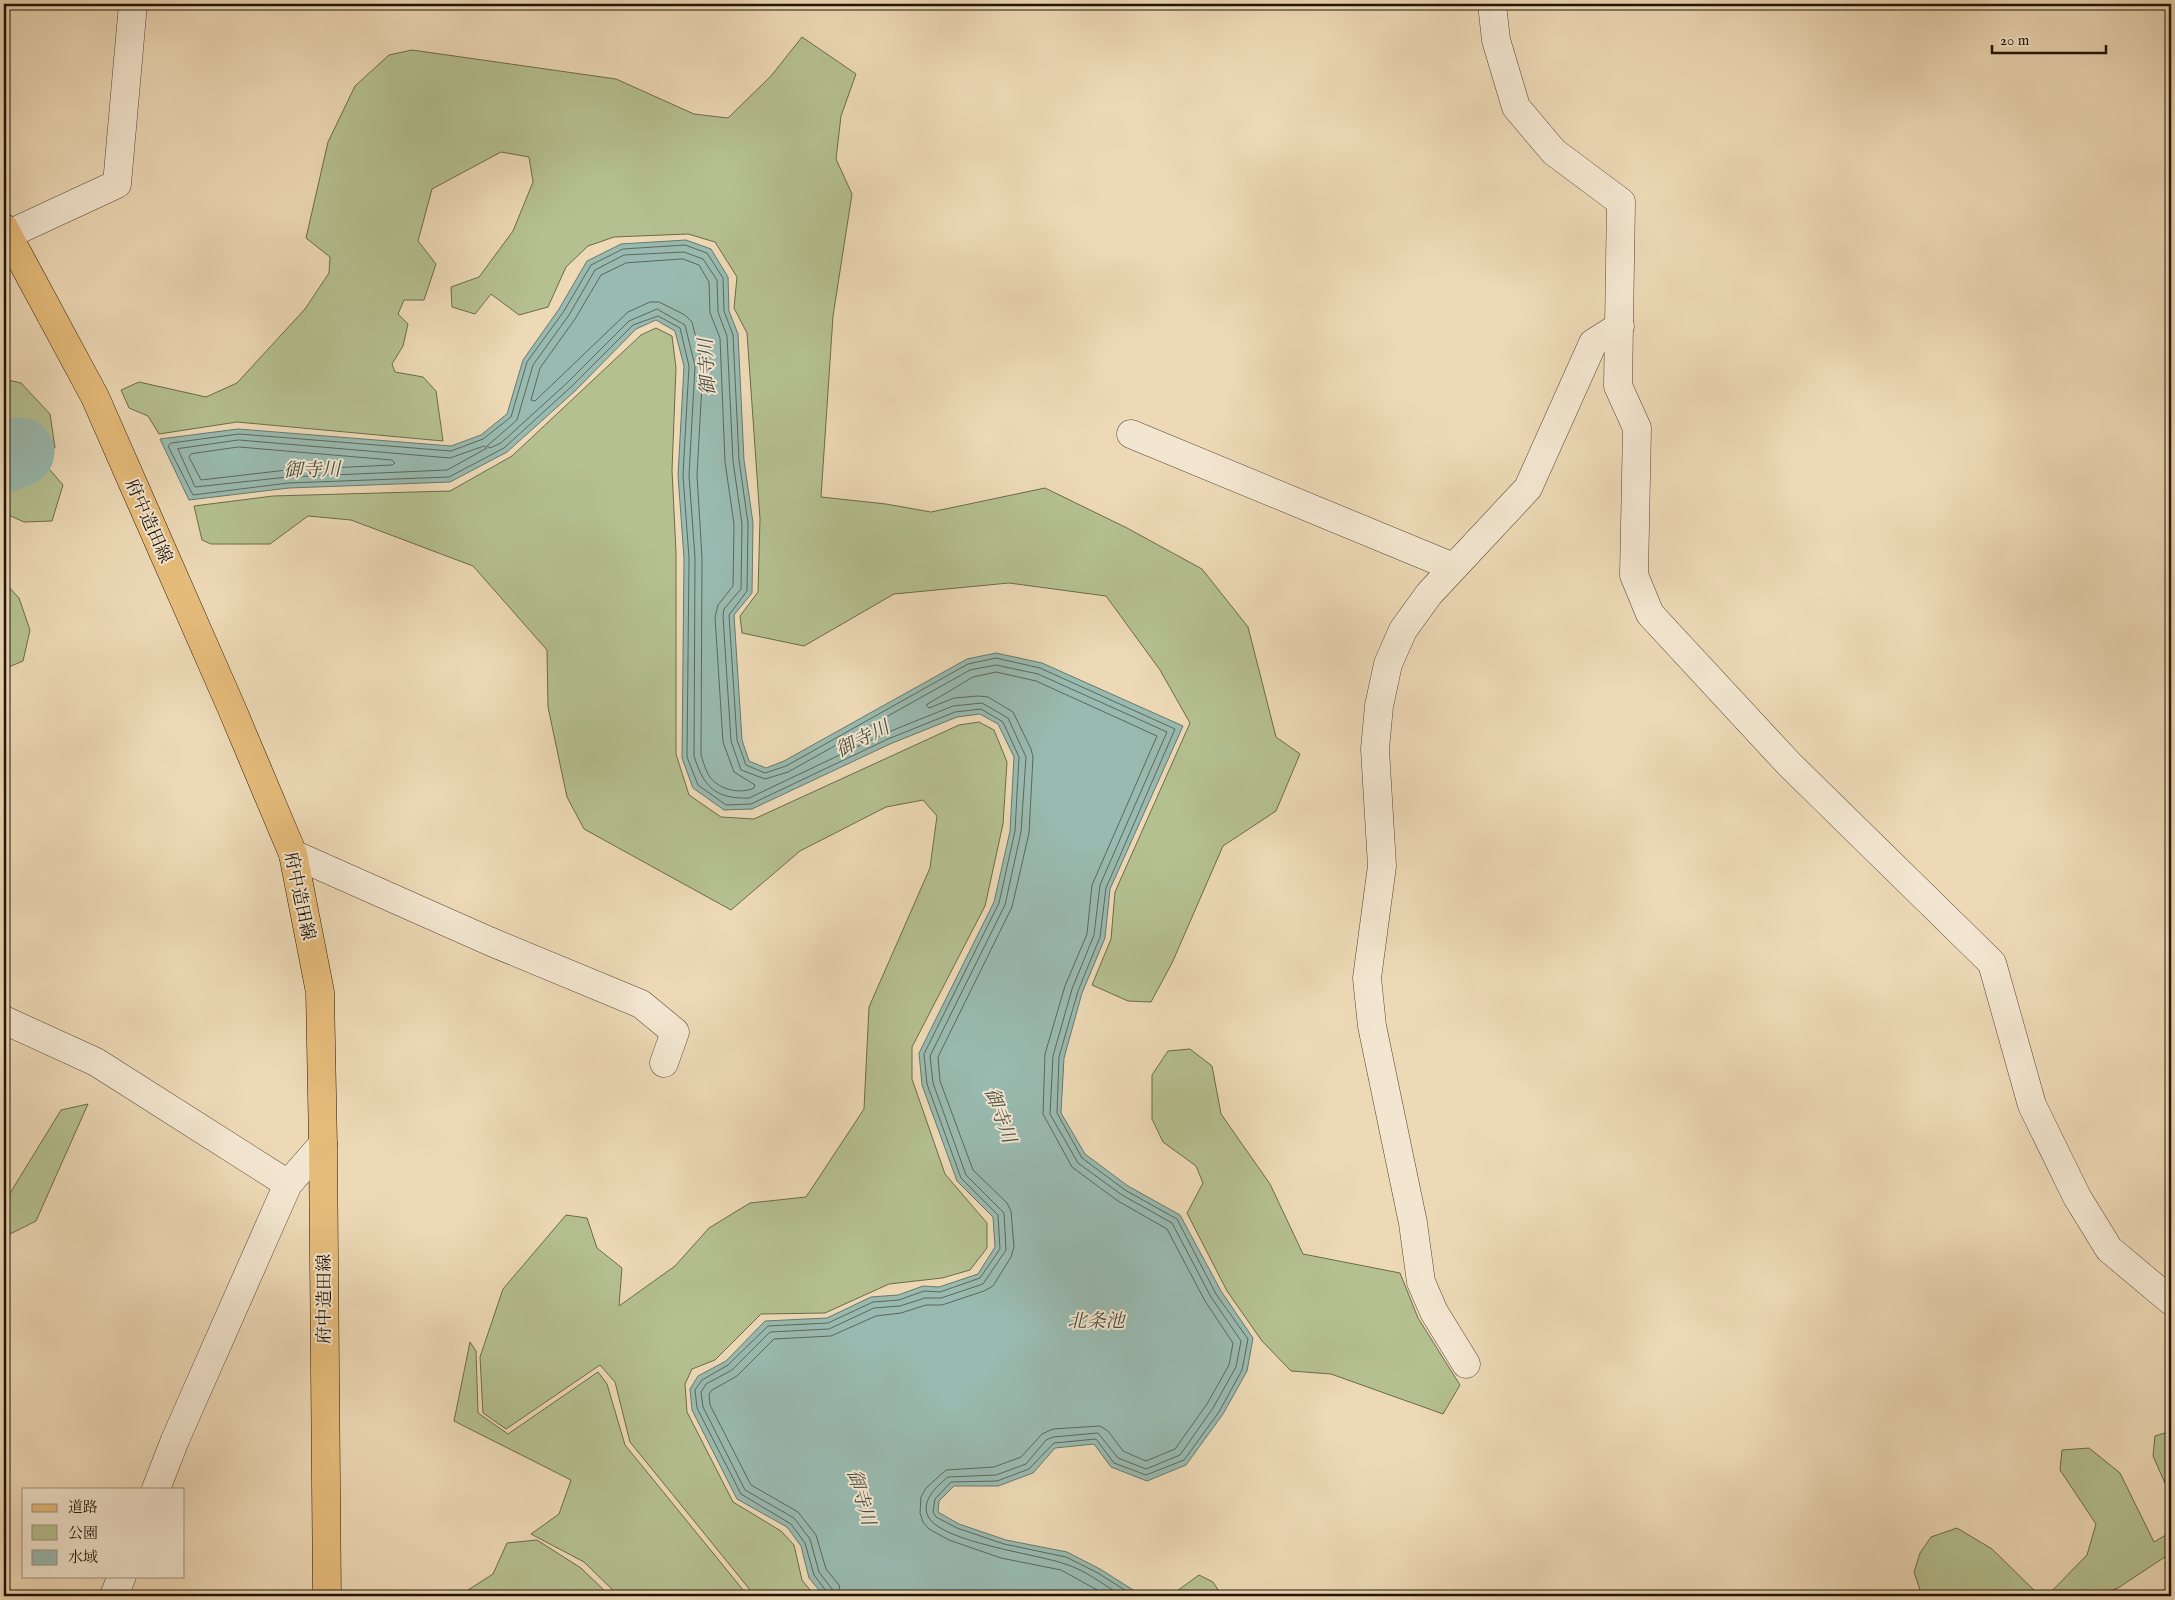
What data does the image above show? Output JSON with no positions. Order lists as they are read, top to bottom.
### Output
{
  "streets": {
    "main road": ["府中造田線"]
  },
  "water": ["御寺川", "北条池"],
  "legend": ["道路", "公園", "水域"],
  "scale_bar": "20 m"
}
